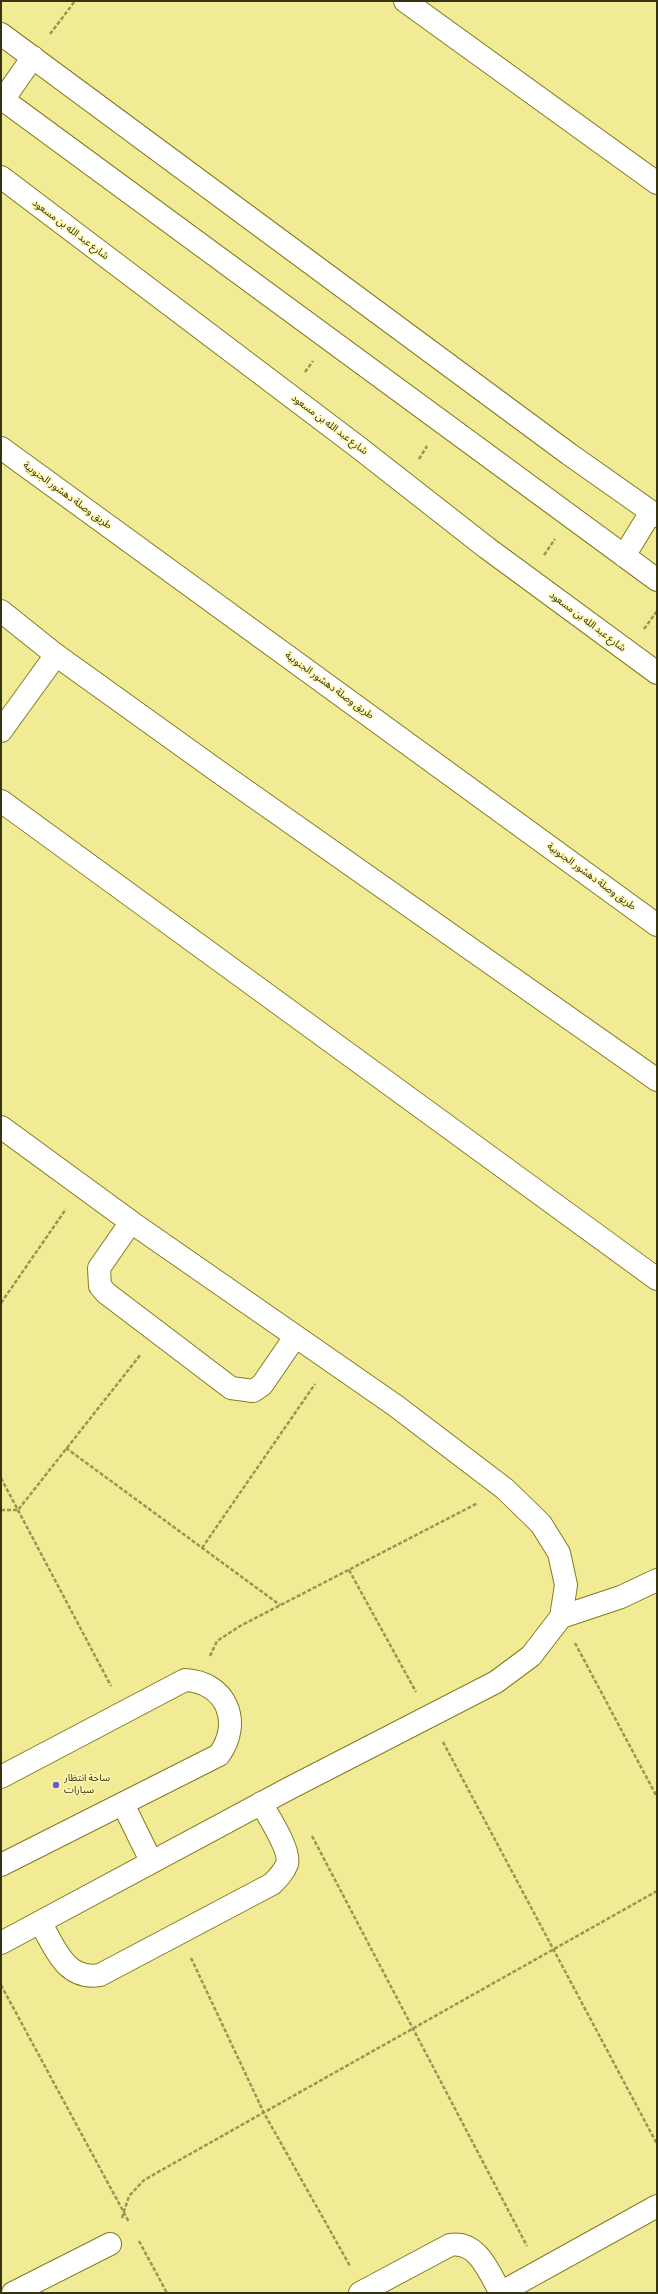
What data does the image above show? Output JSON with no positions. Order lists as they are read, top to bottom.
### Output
{
  "streets": {
    "main road": ["شارع عبد الله بن مسعود", "طريق وصلة دهشور الجنوبية"]
  },
  "places": ["ساحة انتظار سيارات"]
}
